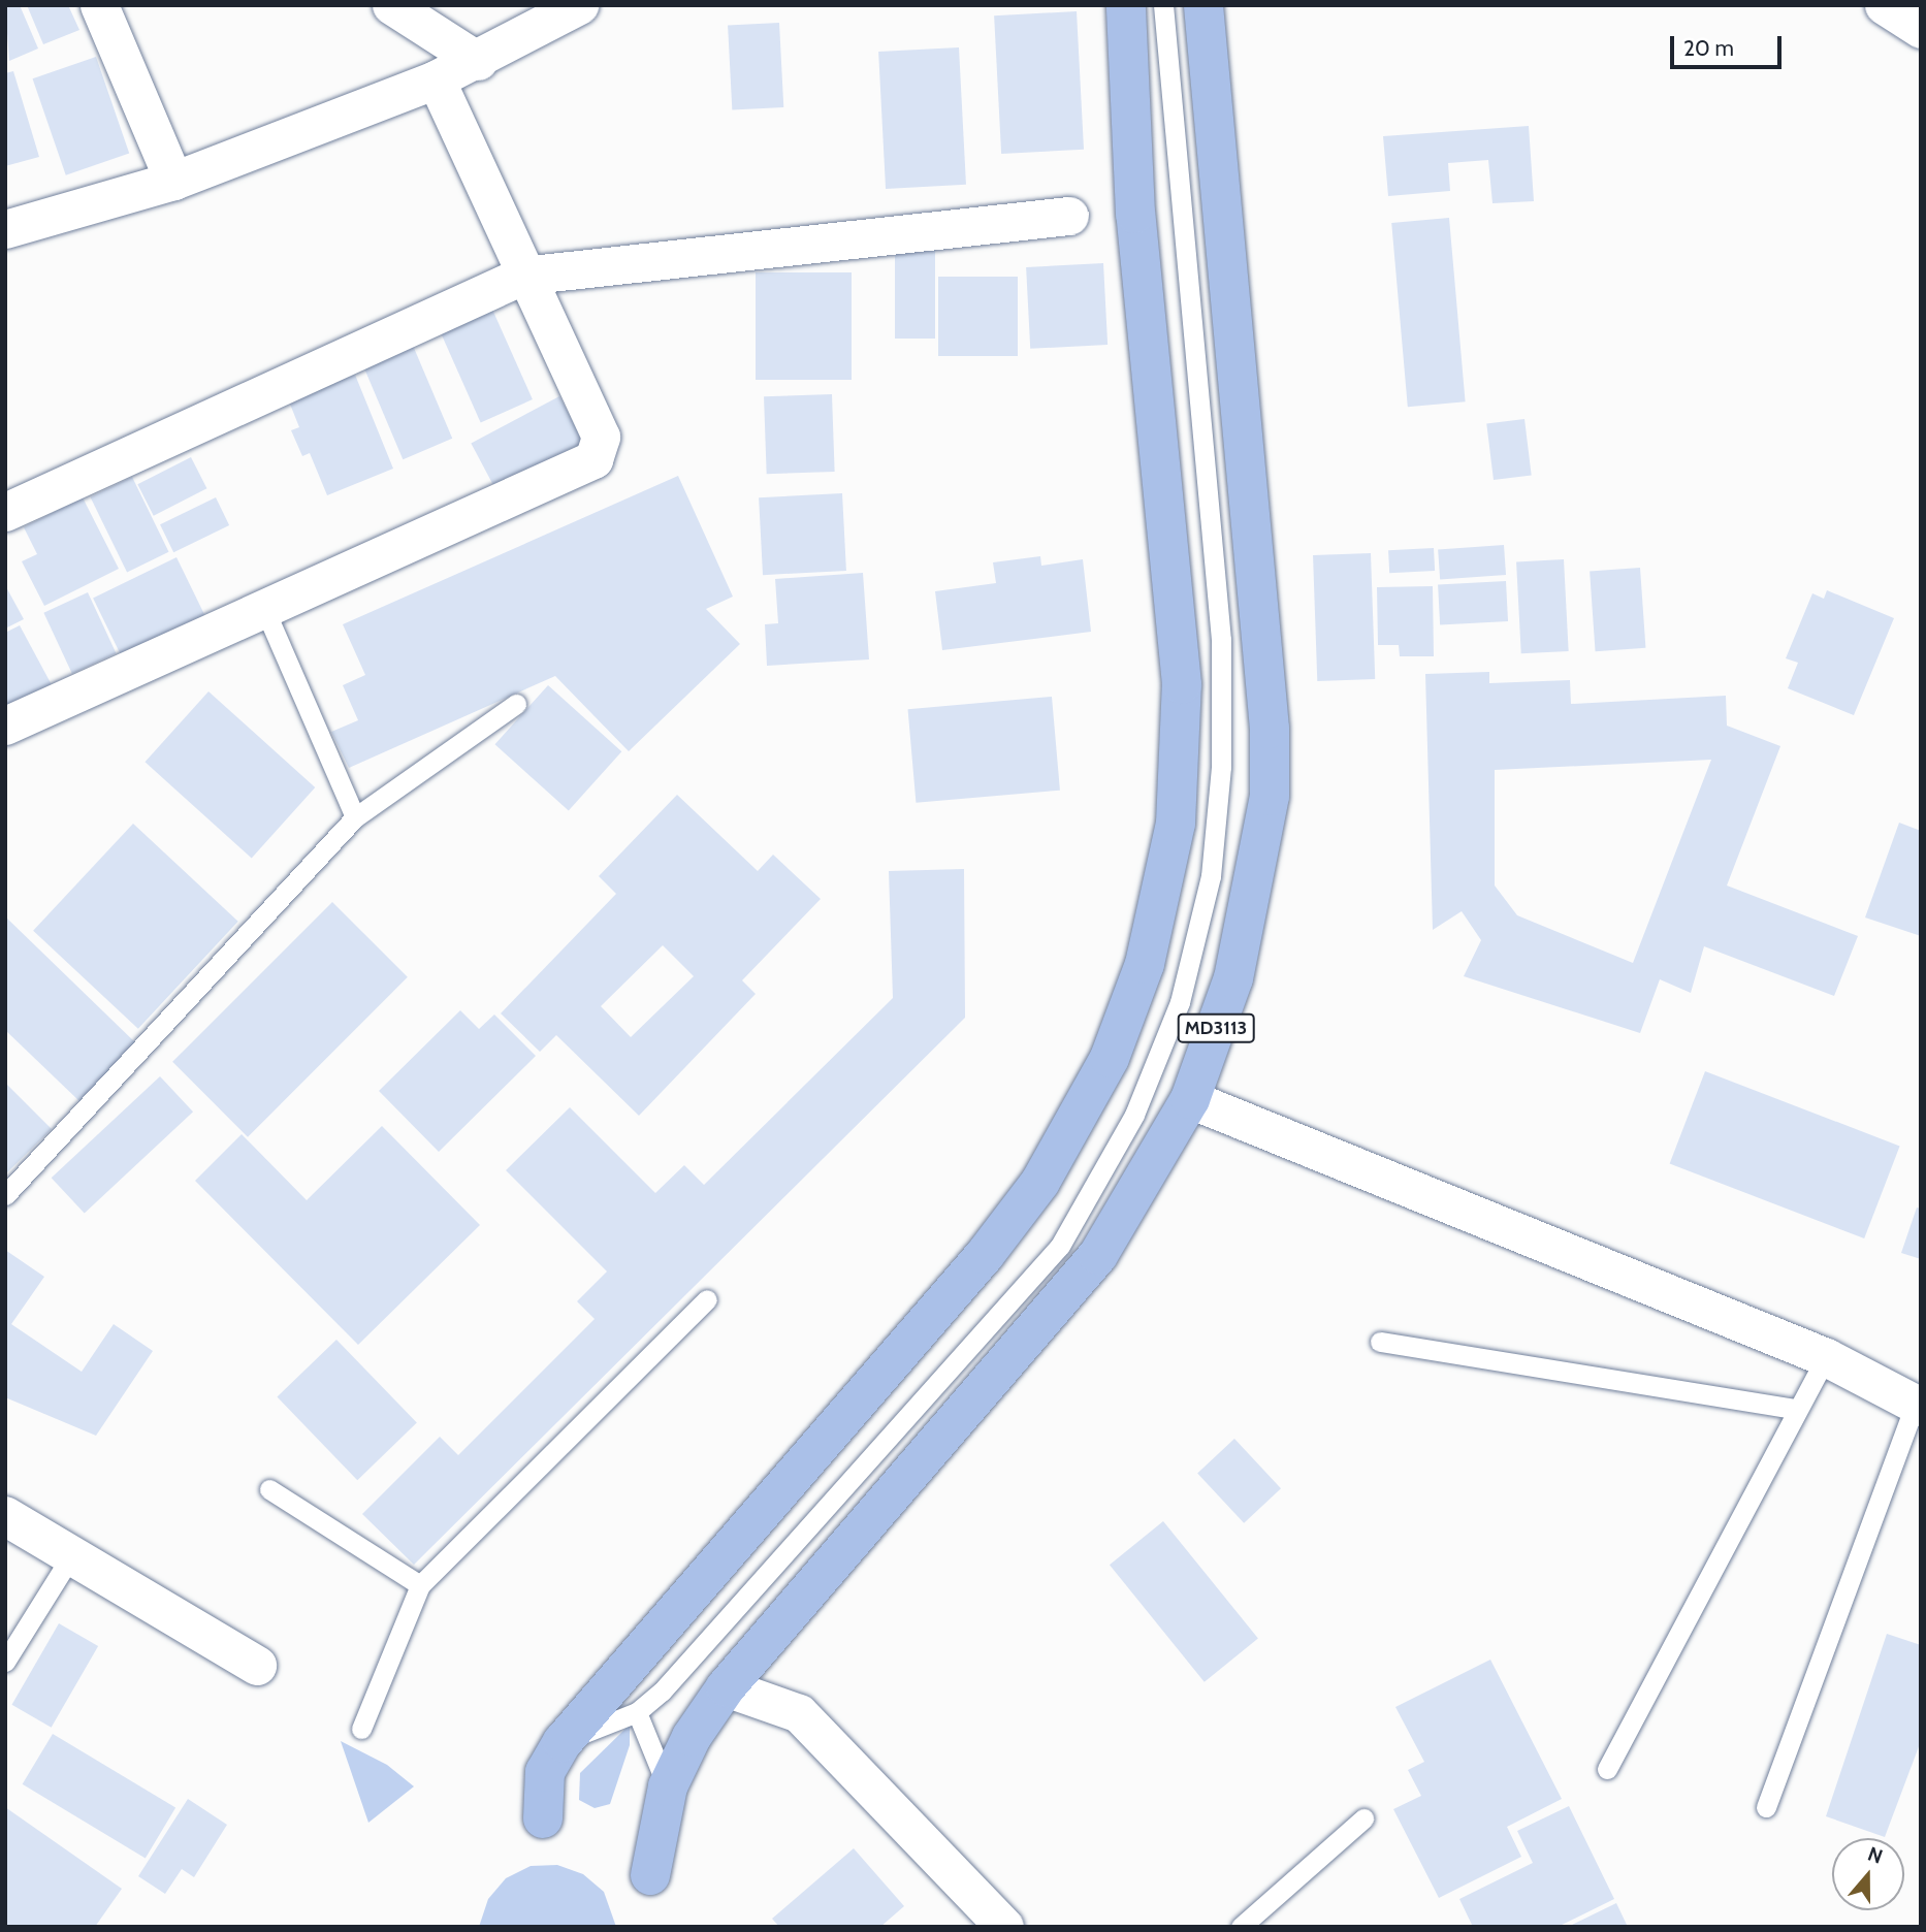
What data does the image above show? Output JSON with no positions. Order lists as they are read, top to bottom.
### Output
{
  "streets": {
    "main road": ["MD3113"]
  },
  "scale_bar": "20 m",
  "north": "top"
}
